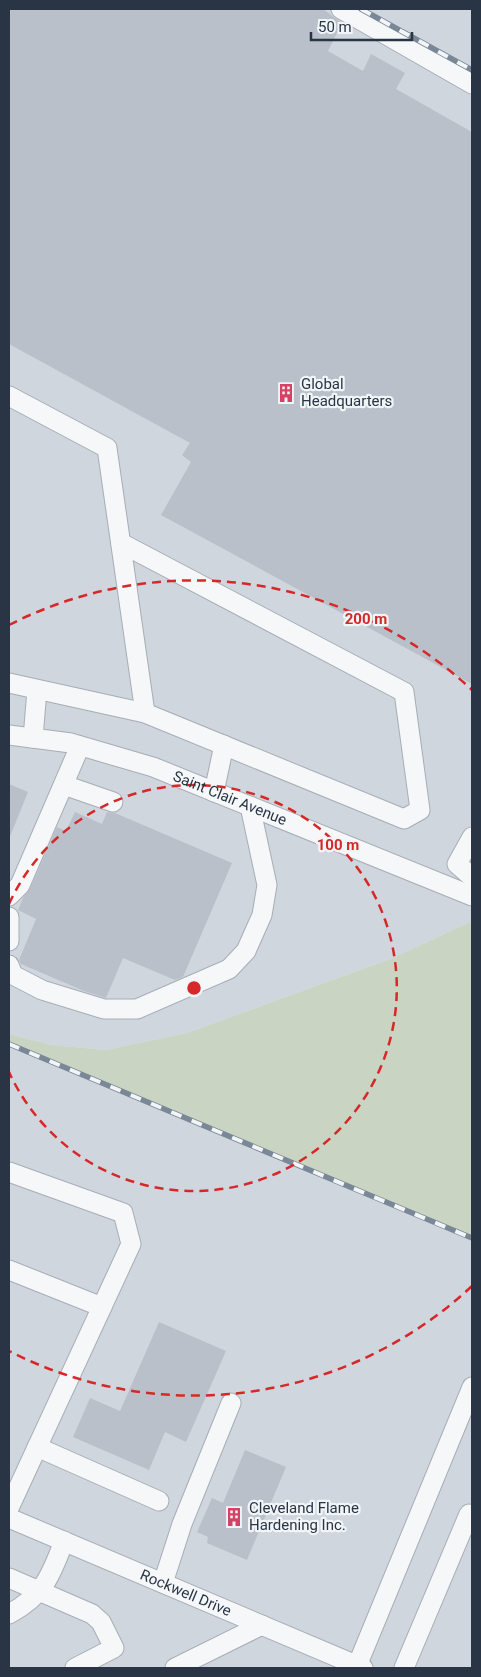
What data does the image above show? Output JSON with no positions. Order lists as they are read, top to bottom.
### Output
{
  "streets": {
    "street": ["Saint Clair Avenue", "Rockwell Drive"]
  },
  "places": {
    "building": ["Global Headquarters", "Cleveland Flame Hardening Inc."]
  },
  "scale_bar": "50 m",
  "rings": ["200 m", "100 m"]
}
